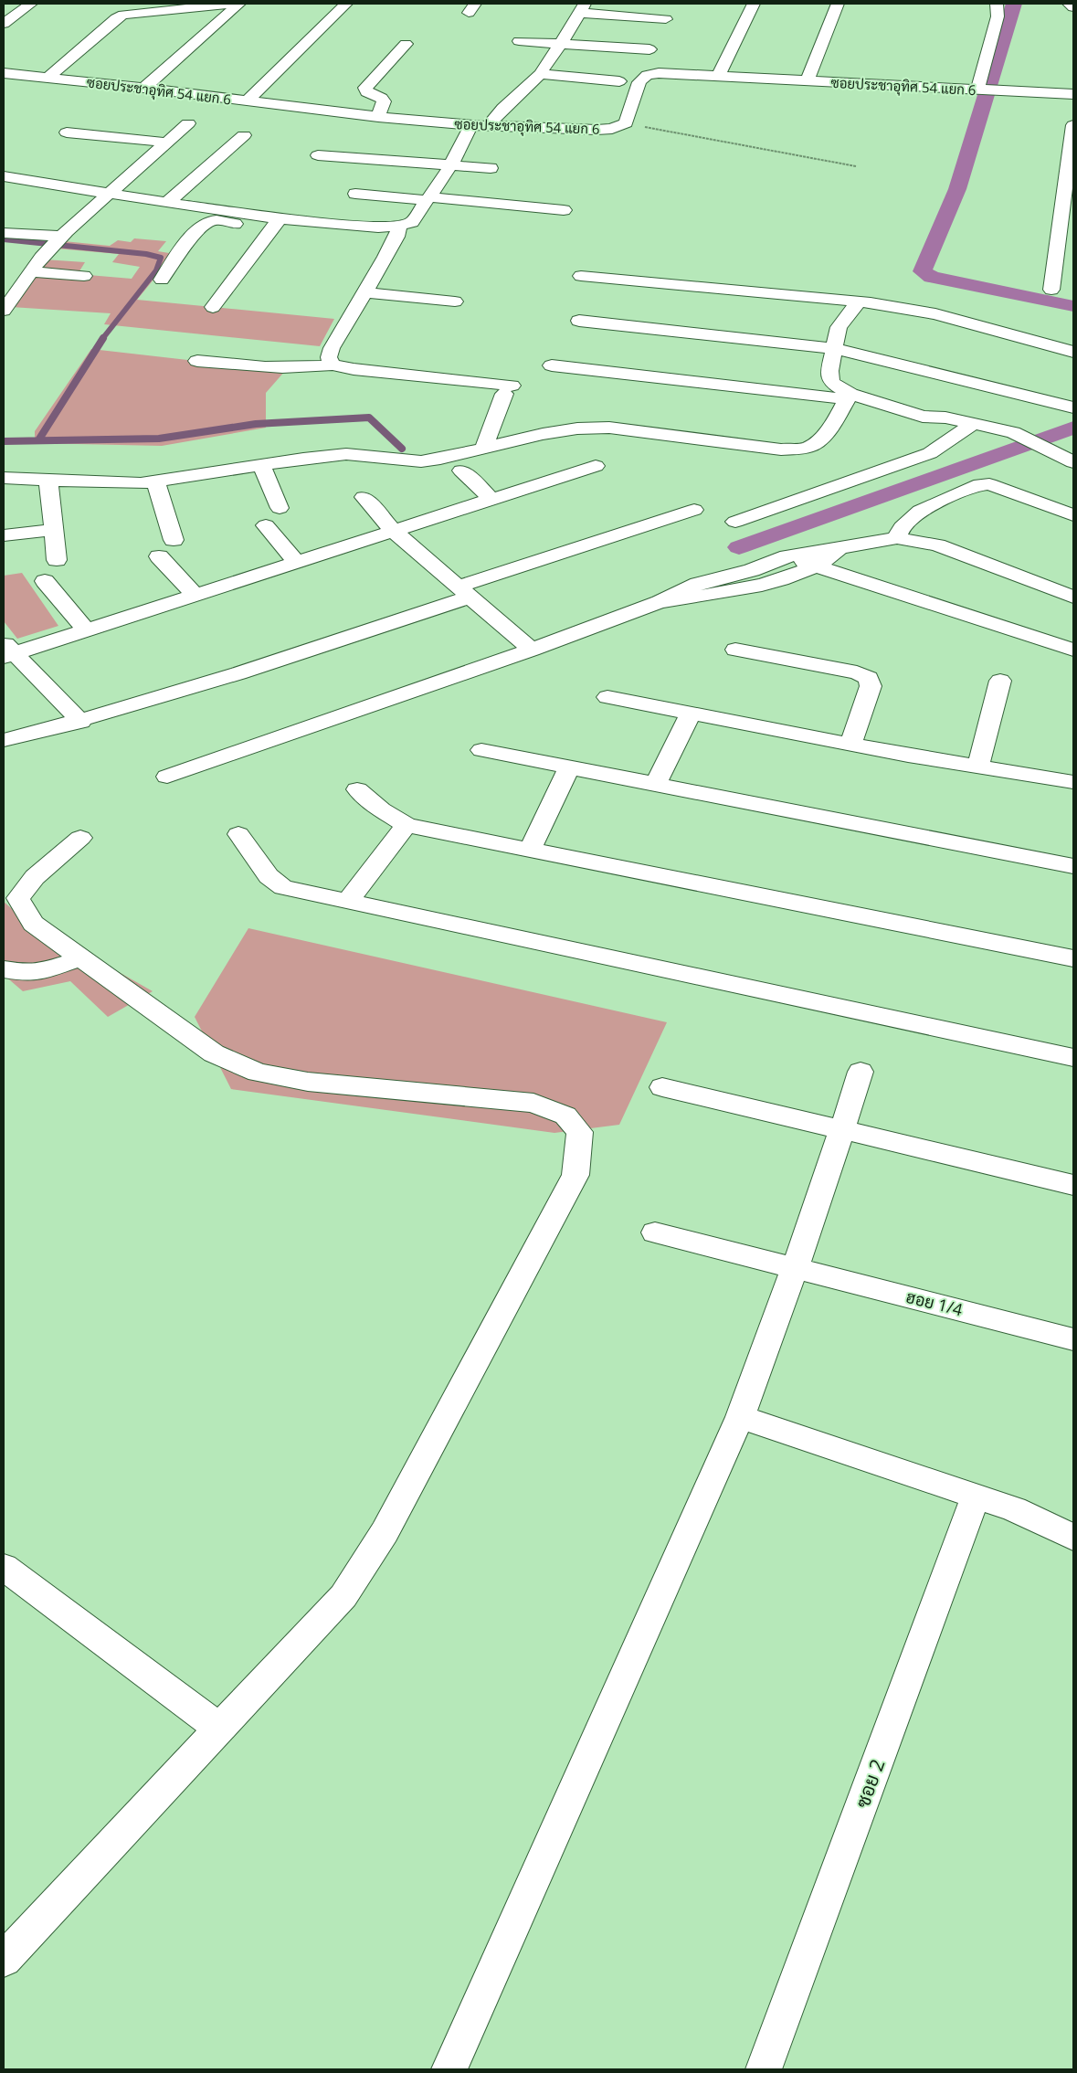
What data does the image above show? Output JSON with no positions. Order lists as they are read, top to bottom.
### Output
{
  "streets": {
    "street": ["ซอยประชาอุทิศ 54 แยก 6", "ฮอย 1/4", "ซอย 2"]
  }
}
